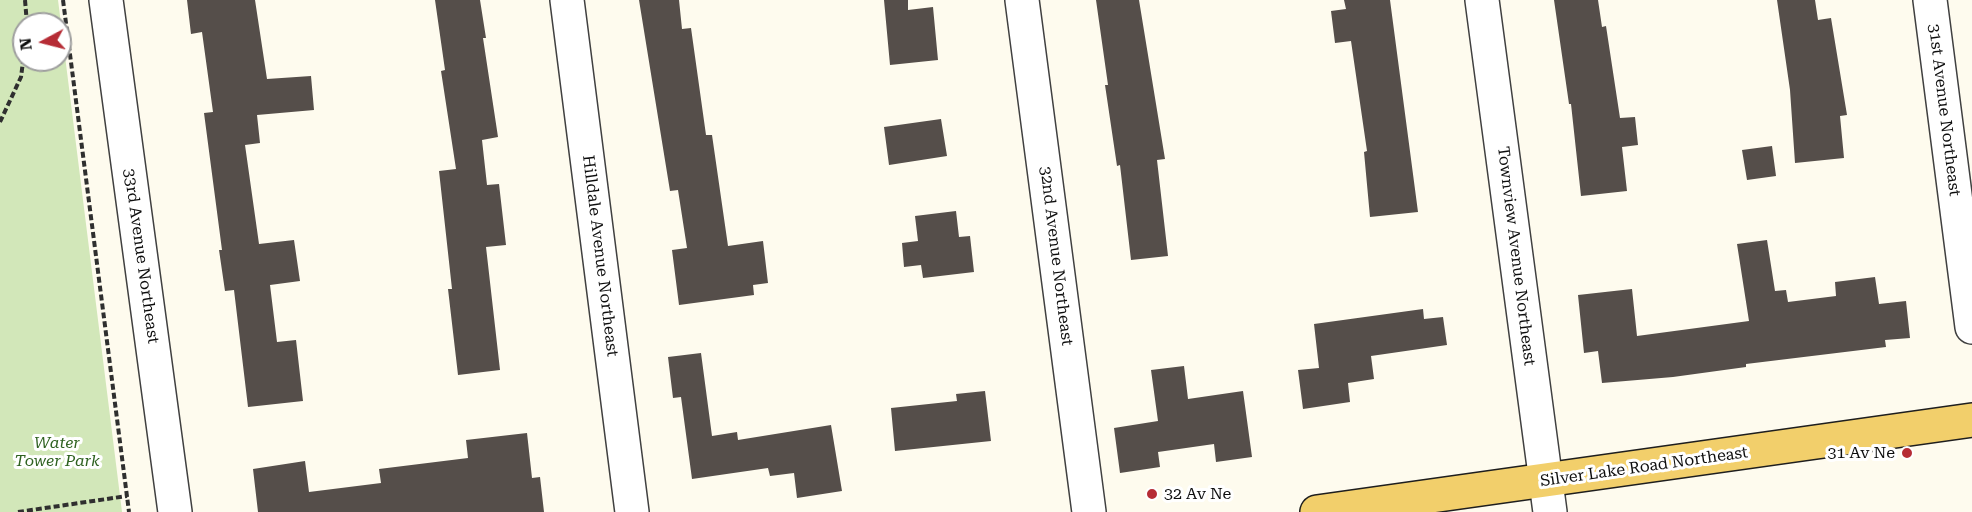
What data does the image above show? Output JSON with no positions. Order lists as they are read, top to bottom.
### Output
{
  "streets": {
    "main road": ["Silver Lake Road Northeast"],
    "street": [
      "31st Avenue Northeast",
      "33rd Avenue Northeast",
      "Hilldale Avenue Northeast",
      "32nd Avenue Northeast",
      "Townview Avenue Northeast"
    ]
  },
  "crossings": [
    ["Townview Avenue Northeast", "Silver Lake Road Northeast"]
  ],
  "parks": ["Water Tower Park"],
  "places": ["31 Av Ne", "32 Av Ne"],
  "north": "left"
}
